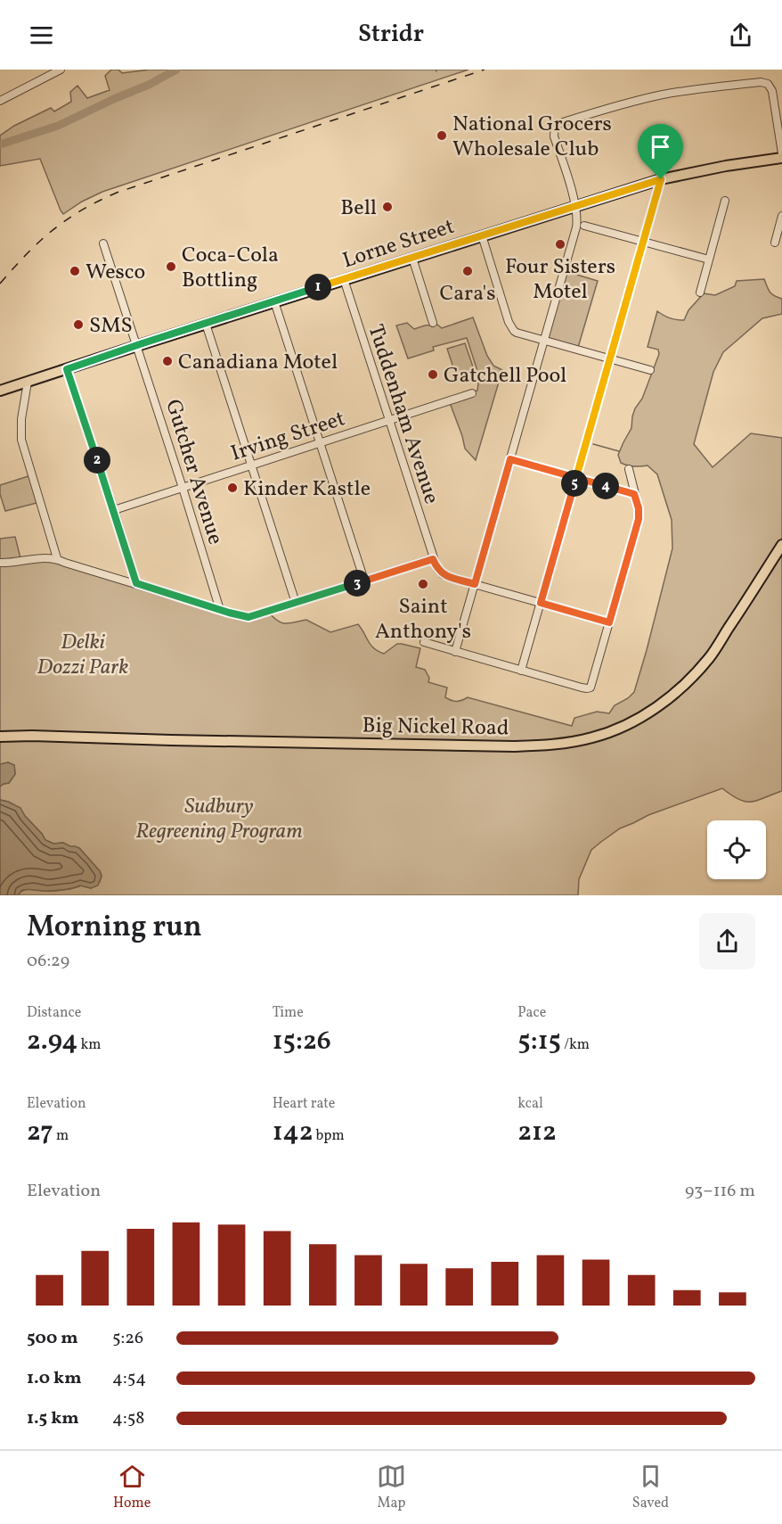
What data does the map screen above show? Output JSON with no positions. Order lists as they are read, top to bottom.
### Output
{
  "streets": {
    "main road": ["Lorne Street", "Big Nickel Road"],
    "street": ["Tuddenham Avenue", "Irving Street", "Gutcher Avenue"]
  },
  "crossings": [
    ["Lorne Street", "Tuddenham Avenue"],
    ["Lorne Street", "Gutcher Avenue"],
    ["Tuddenham Avenue", "Irving Street"],
    ["Irving Street", "Gutcher Avenue"]
  ],
  "parks": ["Delki Dozzi Park", "Sudbury Regreening Program"],
  "places": [
    "National Grocers Wholesale Club",
    "Bell",
    "Four Sisters Motel",
    "Coca-Cola Bottling",
    "Wesco",
    "Cara's",
    "SMS",
    "Canadiana Motel",
    "Gatchell Pool",
    "Kinder Kastle",
    "Saint Anthony's"
  ],
  "page": {
    "header": "Stridr",
    "pins": [
      "1",
      "2",
      "5",
      "4",
      "3"
    ],
    "heading": ["Morning run", "06:29"],
    "stats": [
      ["Distance", "2.94 km"],
      ["Time", "15:26"],
      ["Pace", "5:15 /km"],
      ["Elevation", "27 m"],
      ["Heart rate", "142 bpm"],
      ["kcal", "212"]
    ],
    "chart": ["Elevation", "93–116 m"],
    "list": [
      {
        "name": "500 m",
        "note": "5:26"
      },
      {
        "name": "1.0 km",
        "note": "4:54"
      },
      {
        "name": "1.5 km",
        "note": "4:58"
      }
    ],
    "tabs": ["Home", "Map", "Saved"]
  }
}
